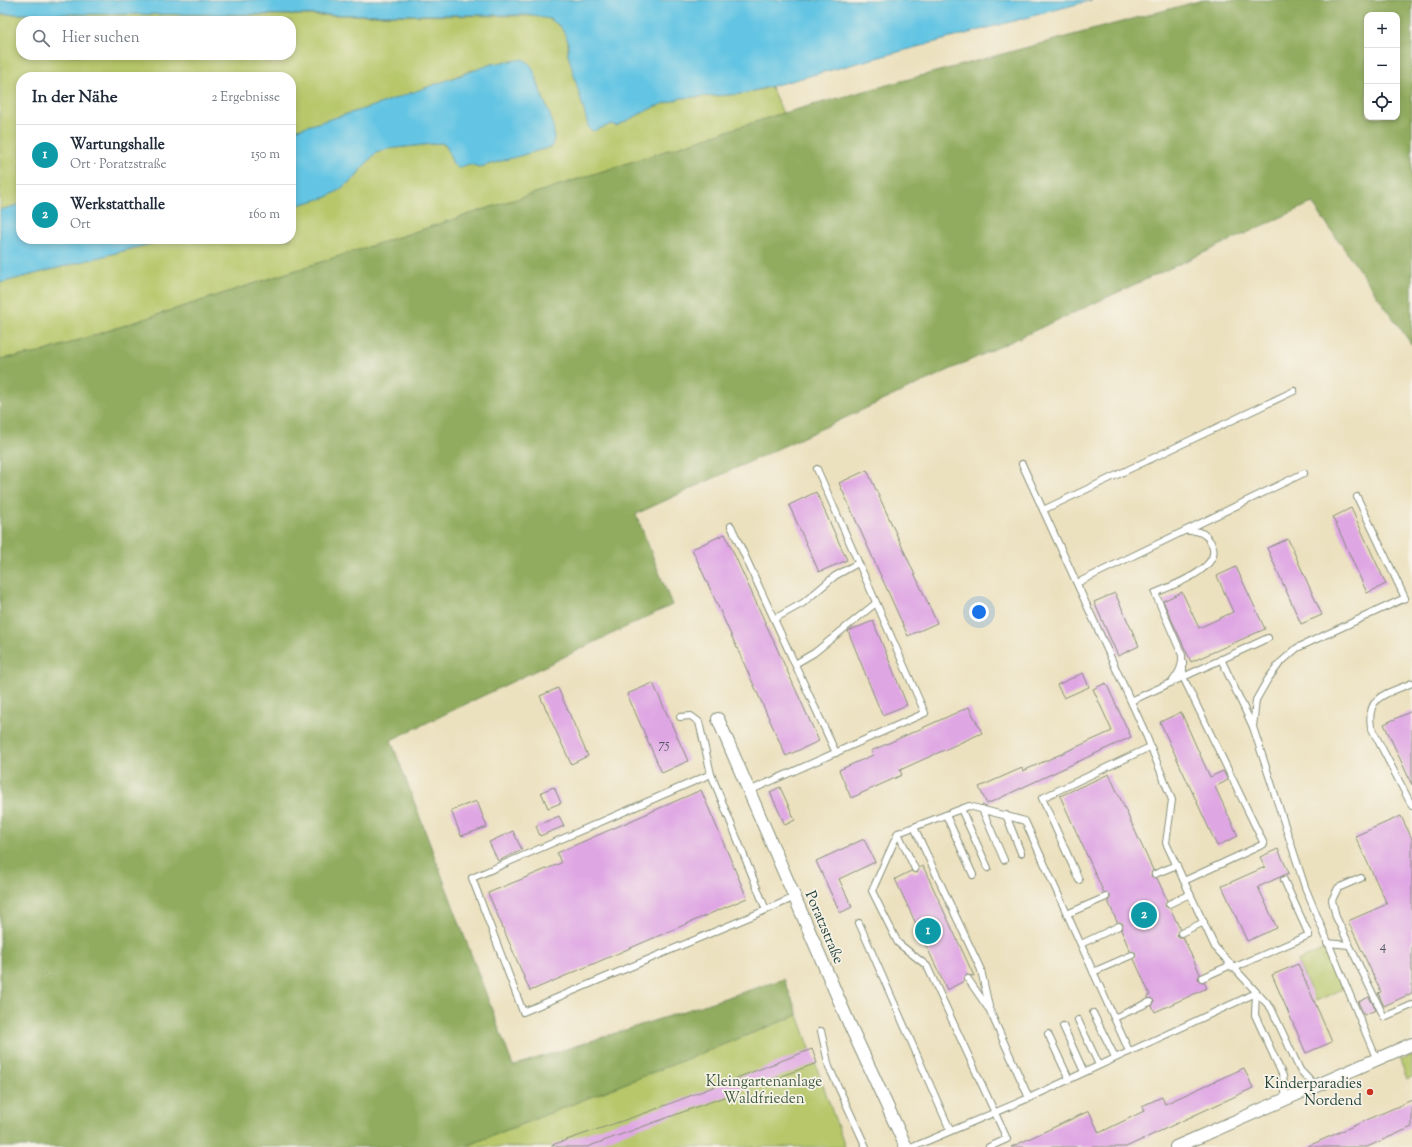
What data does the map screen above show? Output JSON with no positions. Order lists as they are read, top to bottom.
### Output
{
  "streets": {
    "street": ["Poratzstraße"]
  },
  "parks": ["Kleingartenanlage Waldfrieden"],
  "places": ["Kinderparadies Nordend"],
  "house_numbers": ["75", "4"],
  "page": {
    "map_buttons": ["+", "−"],
    "search": "Hier suchen",
    "heading": ["In der Nähe", "2 Ergebnisse"],
    "list": [
      {
        "mark": "1",
        "name": "Wartungshalle",
        "note": "Ort · Poratzstraße",
        "value": "150 m"
      },
      {
        "mark": "2",
        "name": "Werkstatthalle",
        "note": "Ort",
        "value": "160 m"
      }
    ],
    "pins": ["2", "1"]
  }
}
